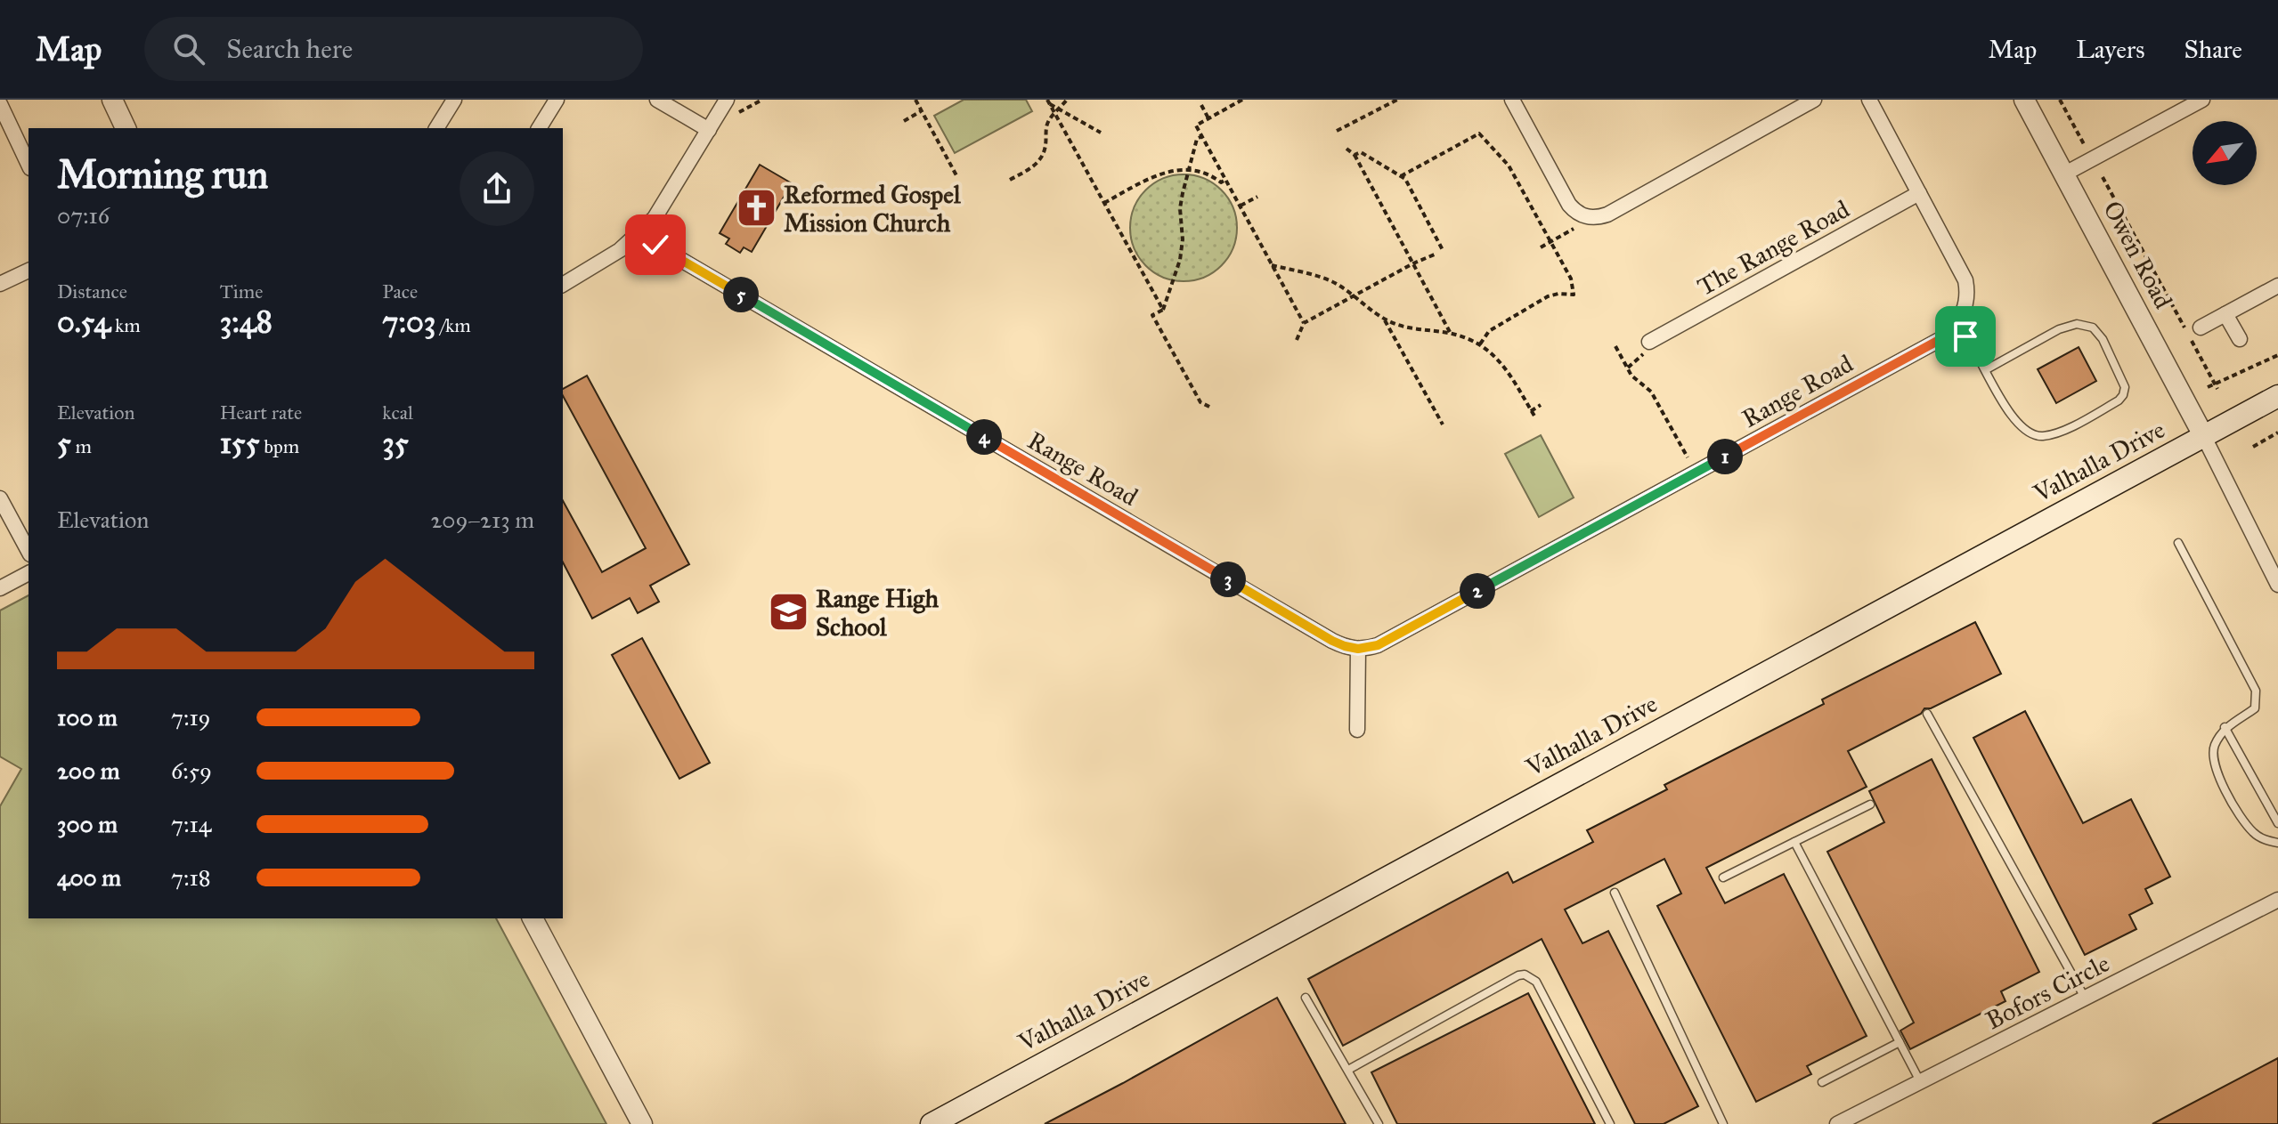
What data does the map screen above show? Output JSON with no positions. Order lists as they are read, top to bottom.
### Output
{
  "streets": {
    "main road": ["Valhalla Drive"],
    "street": [
      "The Range Road",
      "Owen Road",
      "Range Road",
      "Bofors Circle"
    ]
  },
  "crossings": [
    ["Owen Road", "Valhalla Drive"]
  ],
  "places": {
    "church": ["Reformed Gospel Mission Church"],
    "school or university": ["Range High School"]
  },
  "north": "bottom left",
  "page": {
    "header": "Map",
    "search": "Search here",
    "nav": ["Map", "Layers", "Share"],
    "heading": ["Morning run", "07:16"],
    "stats": [
      ["Distance", "0.54 km"],
      ["Time", "3:48"],
      ["Pace", "7:03 /km"],
      ["Elevation", "5 m"],
      ["Heart rate", "155 bpm"],
      ["kcal", "35"]
    ],
    "pins": [
      "5",
      "4",
      "1",
      "3",
      "2"
    ],
    "chart": ["Elevation", "209–213 m"],
    "list": [
      {
        "name": "100 m",
        "note": "7:19"
      },
      {
        "name": "200 m",
        "note": "6:59"
      },
      {
        "name": "300 m",
        "note": "7:14"
      },
      {
        "name": "400 m",
        "note": "7:18"
      }
    ]
  }
}
